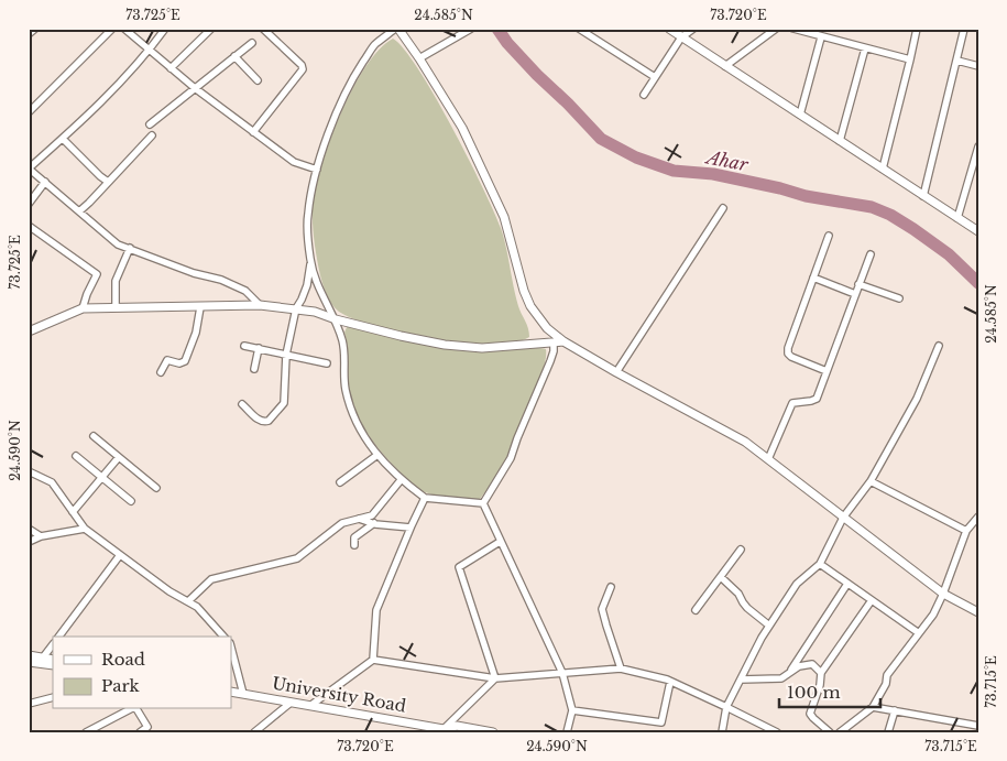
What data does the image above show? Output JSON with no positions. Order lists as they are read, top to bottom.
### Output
{
  "streets": {
    "street": ["University Road"]
  },
  "water": ["Ahar"],
  "legend": ["Road", "Park"],
  "scale_bar": "100 m",
  "coordinates": [
    "73.725°E",
    "24.585°N",
    "73.720°E",
    "24.590°N",
    "73.715°E"
  ]
}
